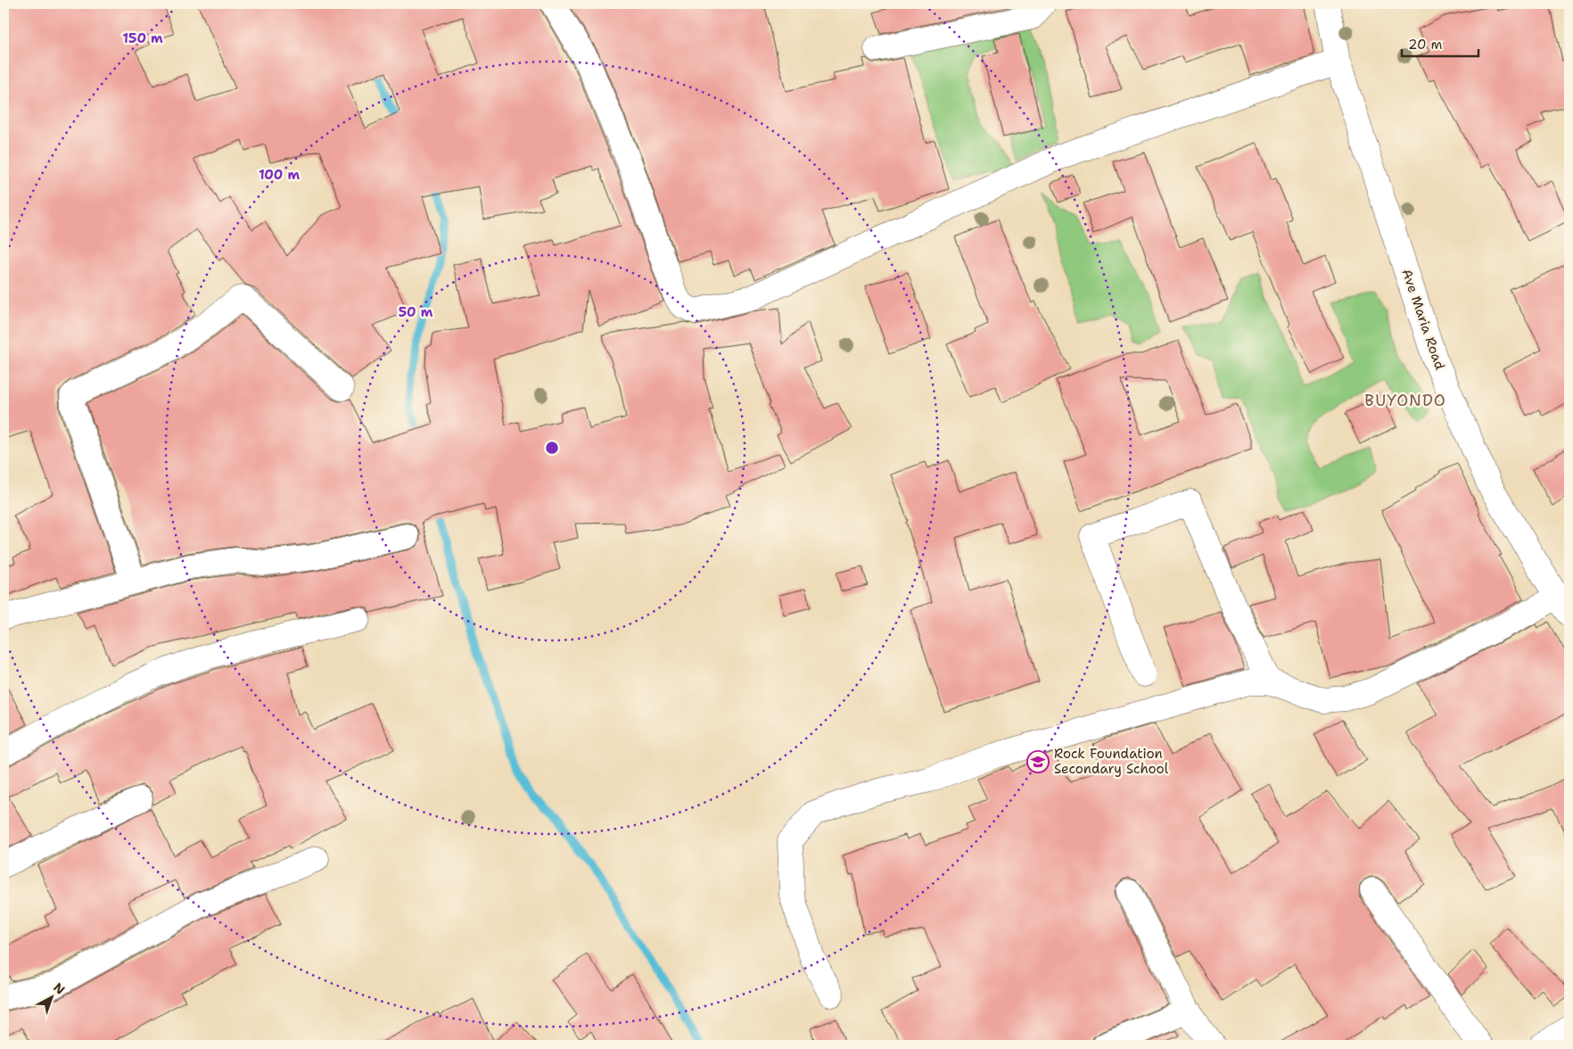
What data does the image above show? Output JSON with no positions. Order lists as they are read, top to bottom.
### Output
{
  "streets": {
    "street": ["Ave Maria Road"]
  },
  "districts": ["BUYONDO"],
  "places": {
    "school or university": ["Rock Foundation Secondary School"]
  },
  "scale_bar": "20 m",
  "north": "top right",
  "rings": ["150 m", "100 m", "50 m"]
}
